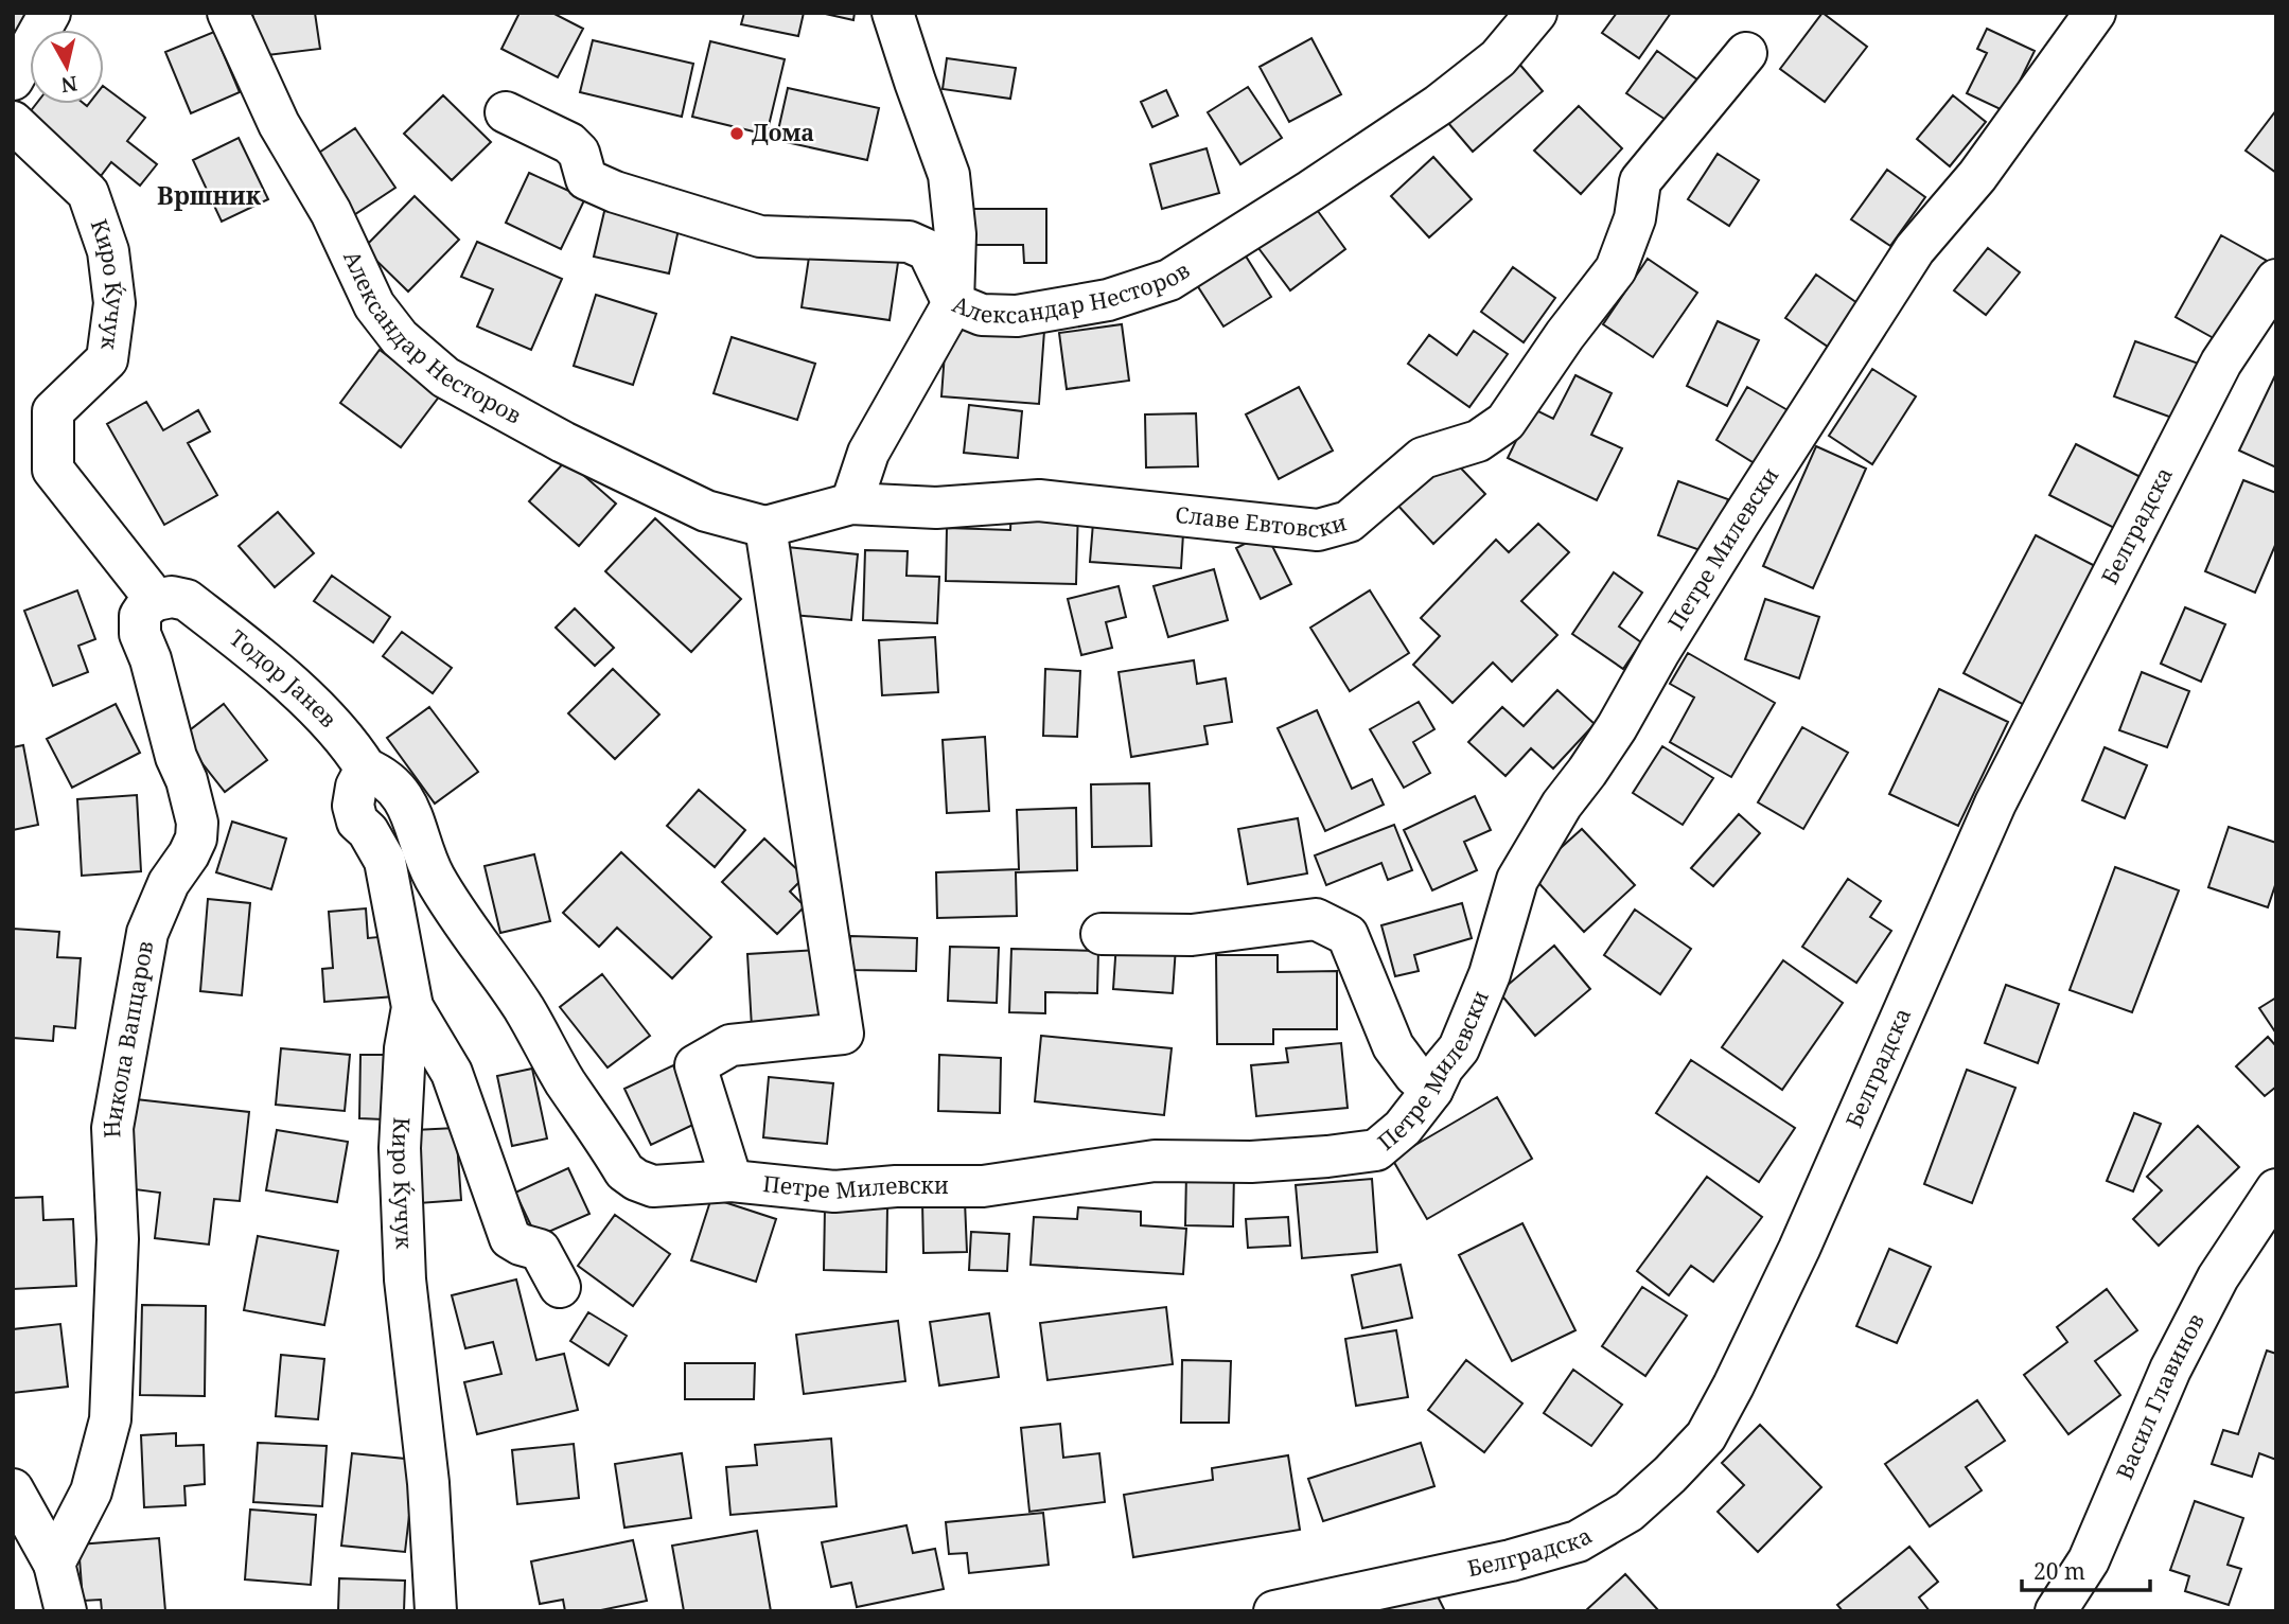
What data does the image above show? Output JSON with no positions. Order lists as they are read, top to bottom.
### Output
{
  "streets": {
    "street": [
      "Александар Несторов",
      "Киро Ќучук",
      "Славе Евтовски",
      "Белградска",
      "Петре Милевски",
      "Тодор Јанев",
      "Никола Вапцаров",
      "Васил Главинов"
    ]
  },
  "crossings": [
    ["Александар Несторов", "Славе Евтовски"],
    ["Киро Ќучук", "Петре Милевски"],
    ["Киро Ќучук", "Тодор Јанев"],
    ["Киро Ќучук", "Никола Вапцаров"],
    ["Петре Милевски", "Тодор Јанев"],
    ["Тодор Јанев", "Никола Вапцаров"]
  ],
  "districts": ["Вршник"],
  "places": ["Дома"],
  "scale_bar": "20 m",
  "north": "bottom"
}
